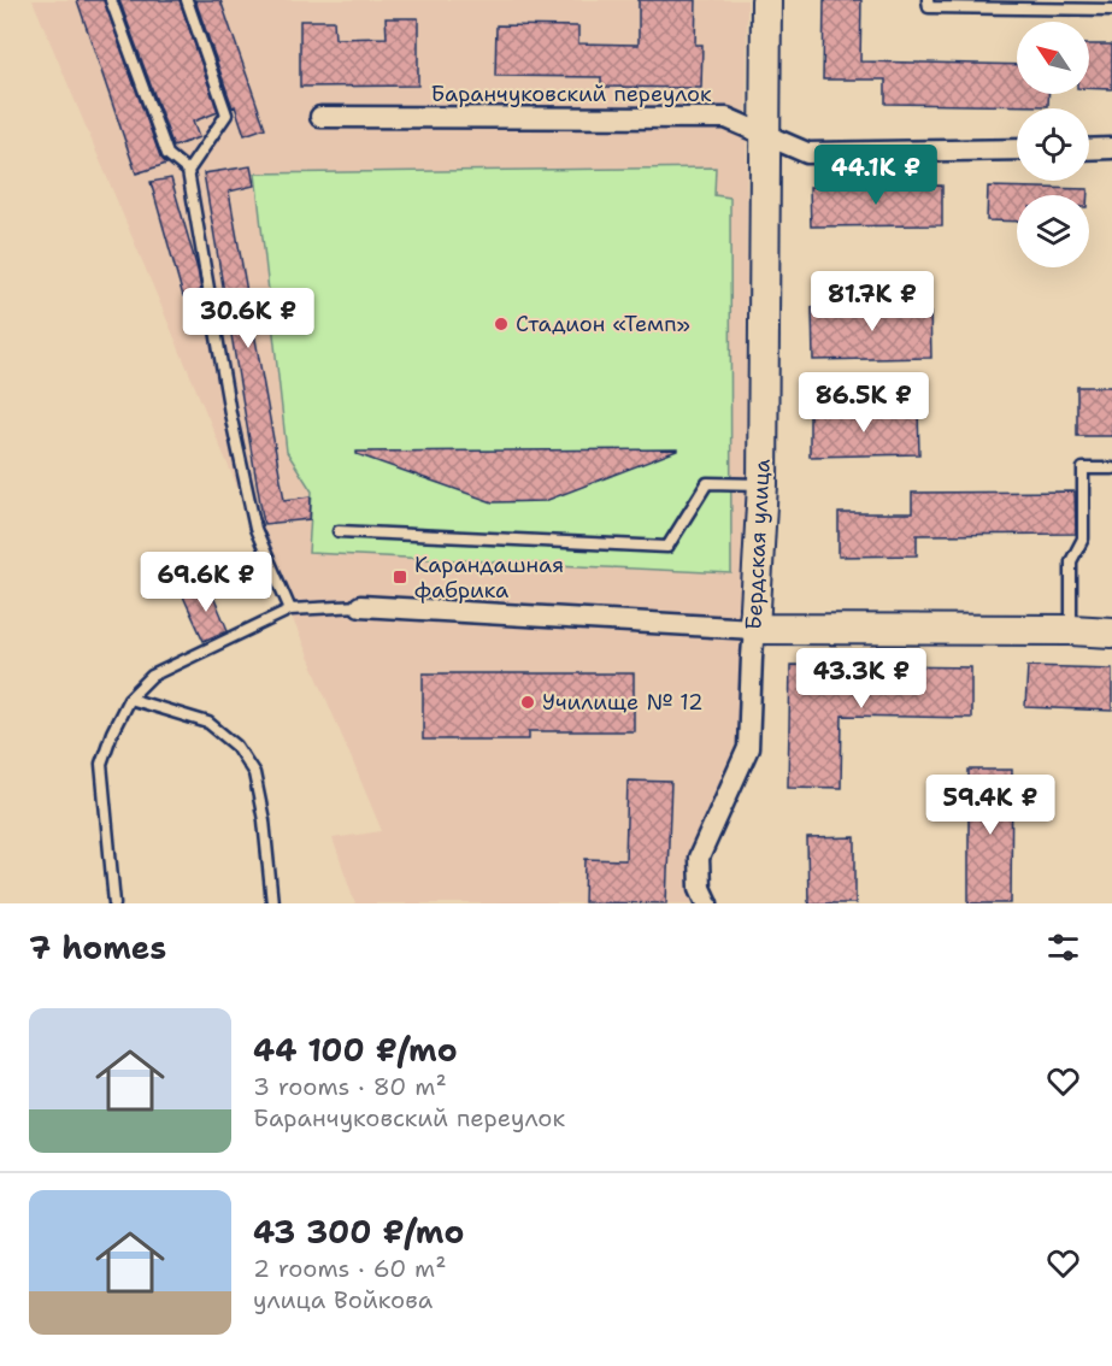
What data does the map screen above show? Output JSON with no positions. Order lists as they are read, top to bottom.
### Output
{
  "streets": {
    "street": ["Баранчуковский переулок", "Бердская улица"]
  },
  "crossings": [
    ["Баранчуковский переулок", "Бердская улица"]
  ],
  "places": {
    "other": ["Стадион «Темп»", "Училище № 12"],
    "transit": ["Карандашная фабрика"]
  },
  "north": "top left",
  "page": {
    "price": [
      "44.1K ₽",
      "81.7K ₽",
      "30.6K ₽",
      "86.5K ₽",
      "69.6K ₽",
      "43.3K ₽",
      "59.4K ₽"
    ],
    "heading": "7 homes",
    "list": [
      {
        "name": "44 100 ₽/mo",
        "note": "3 rooms · 80 m² · Баранчуковский переулок"
      },
      {
        "name": "43 300 ₽/mo",
        "note": "2 rooms · 60 m² · улица Войкова"
      }
    ]
  }
}
